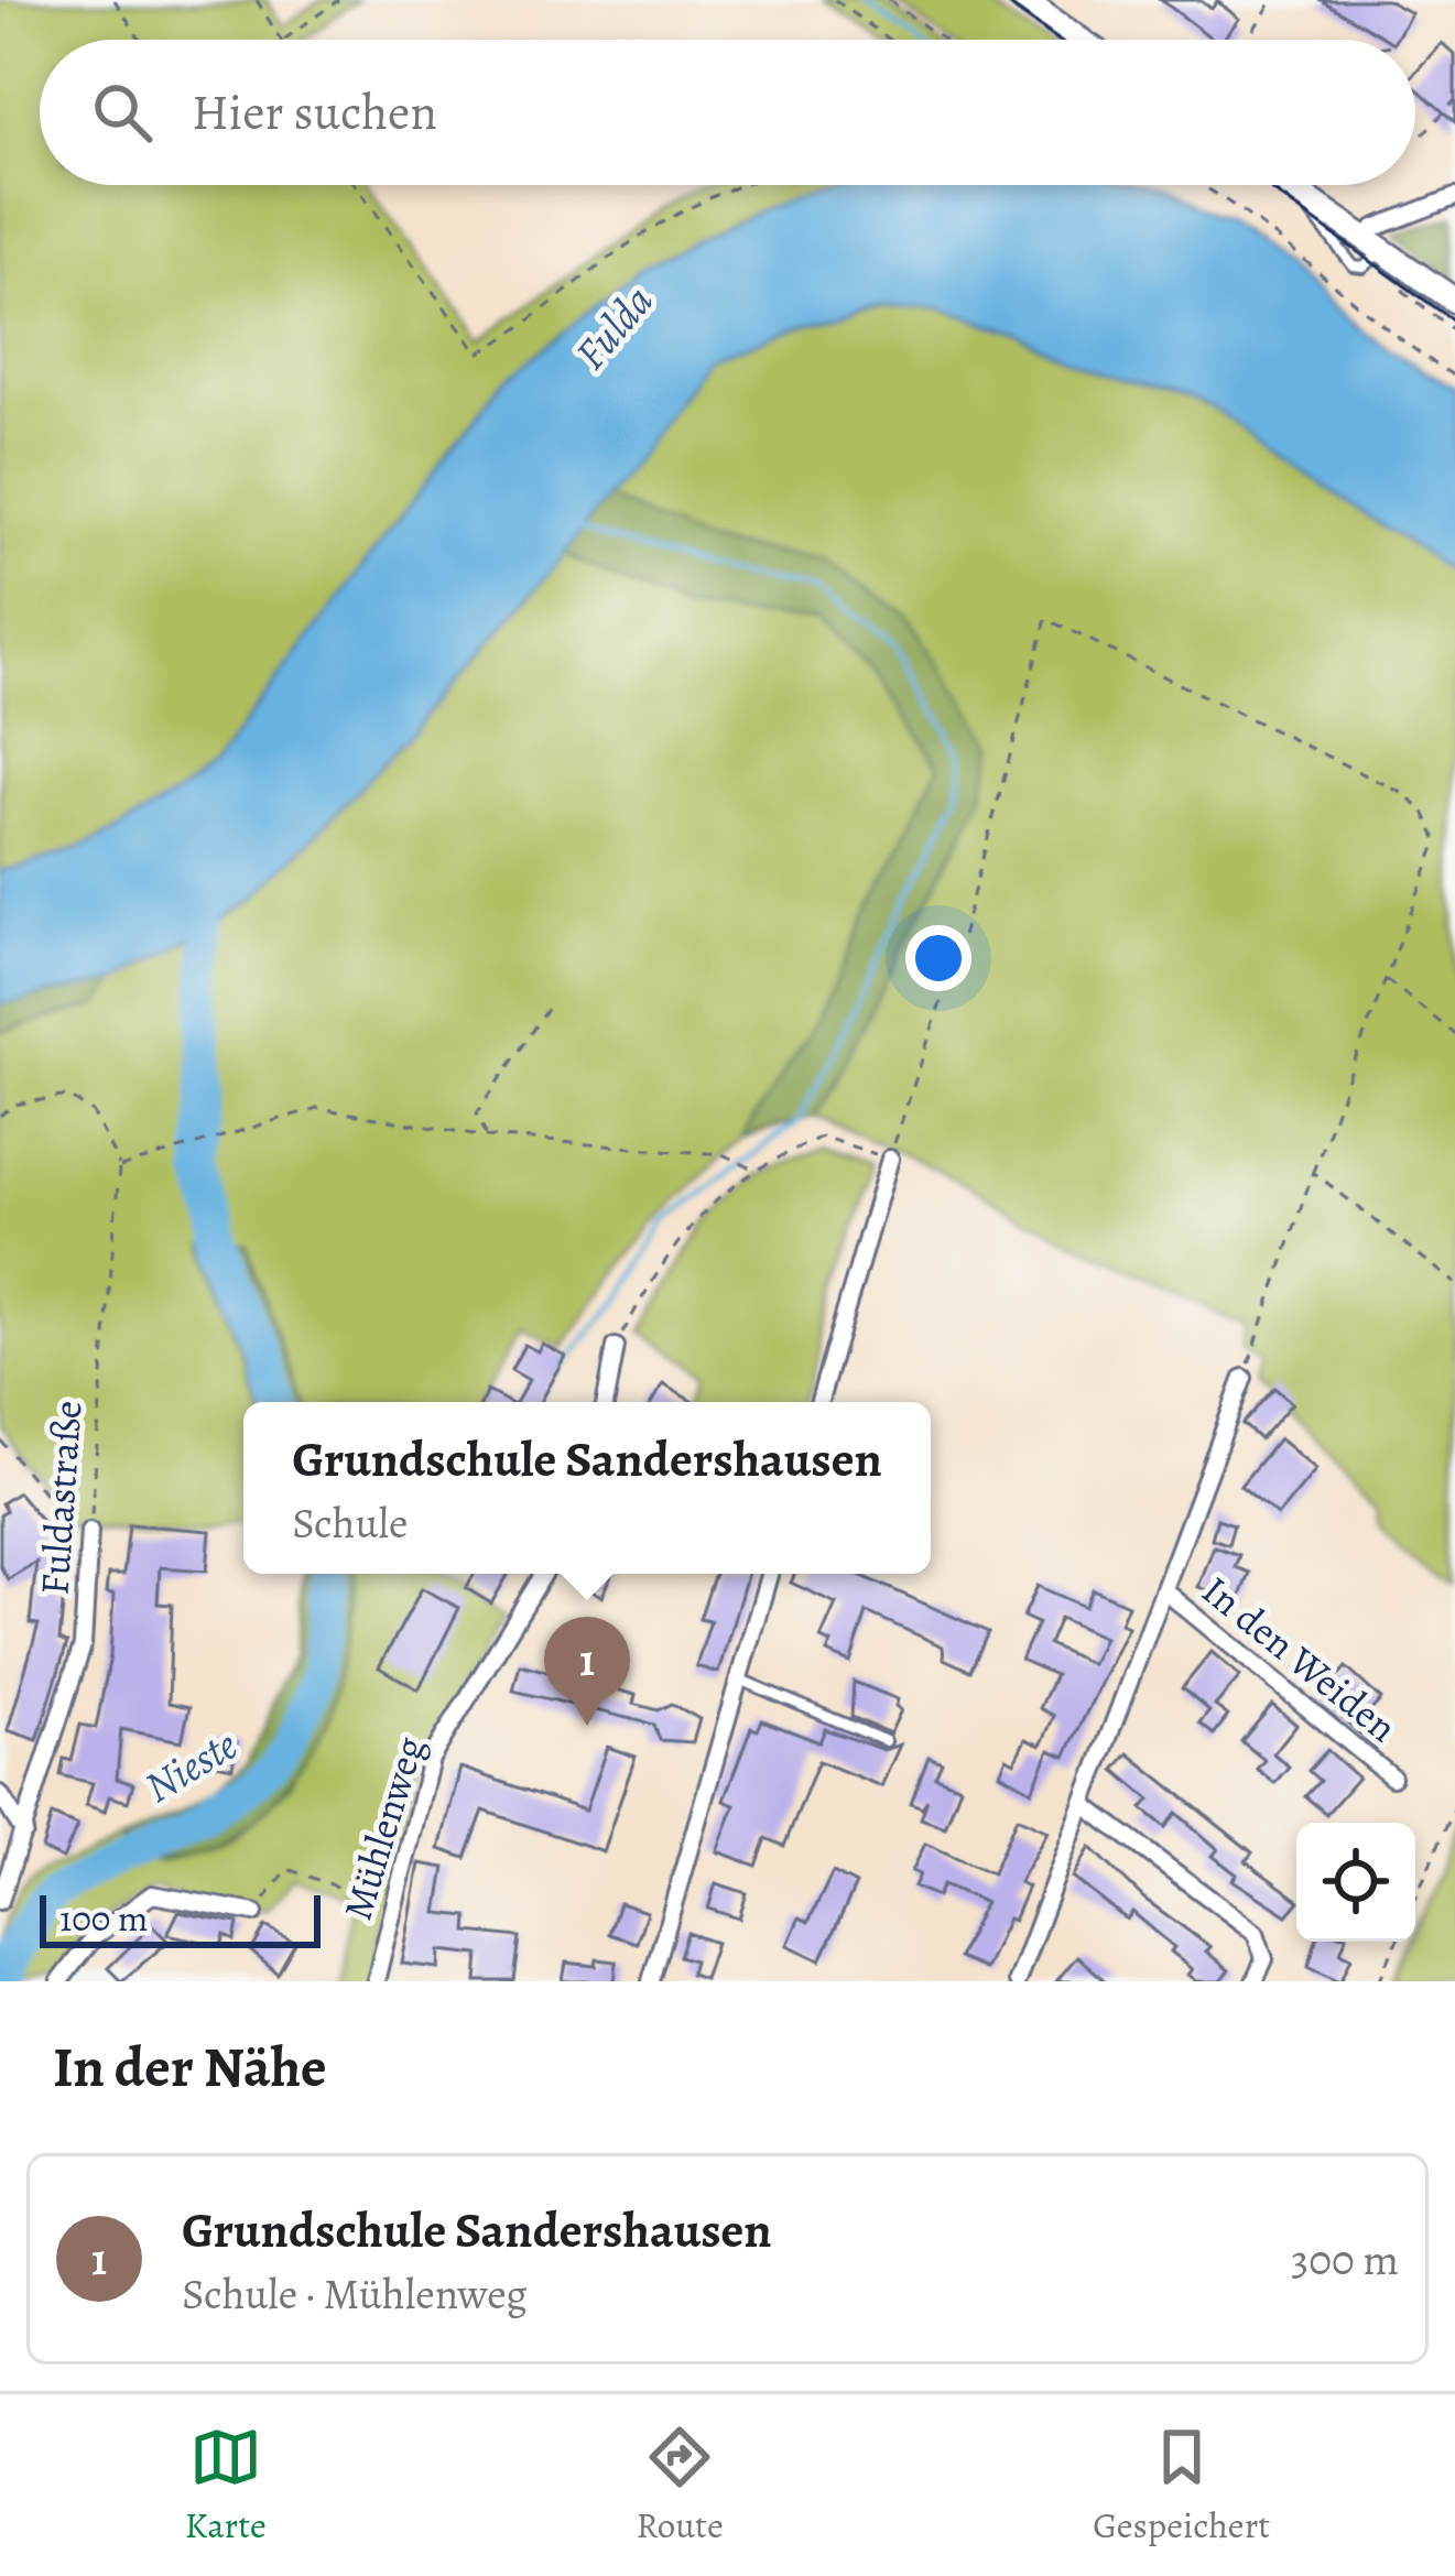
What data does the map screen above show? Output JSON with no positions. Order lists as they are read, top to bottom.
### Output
{
  "streets": {
    "street": ["Fuldastraße", "In den Weiden", "Mühlenweg"]
  },
  "water": ["Fulda", "Nieste"],
  "scale_bar": "100 m",
  "page": {
    "search": "Hier suchen",
    "popup": ["Grundschule Sandershausen", "Schule"],
    "pins": "1",
    "scale": "100 m",
    "heading": "In der Nähe",
    "list": [
      {
        "mark": "1",
        "name": "Grundschule Sandershausen",
        "note": "Schule · Mühlenweg",
        "value": "300 m"
      }
    ],
    "nav": ["Karte", "Route", "Gespeichert"]
  }
}
